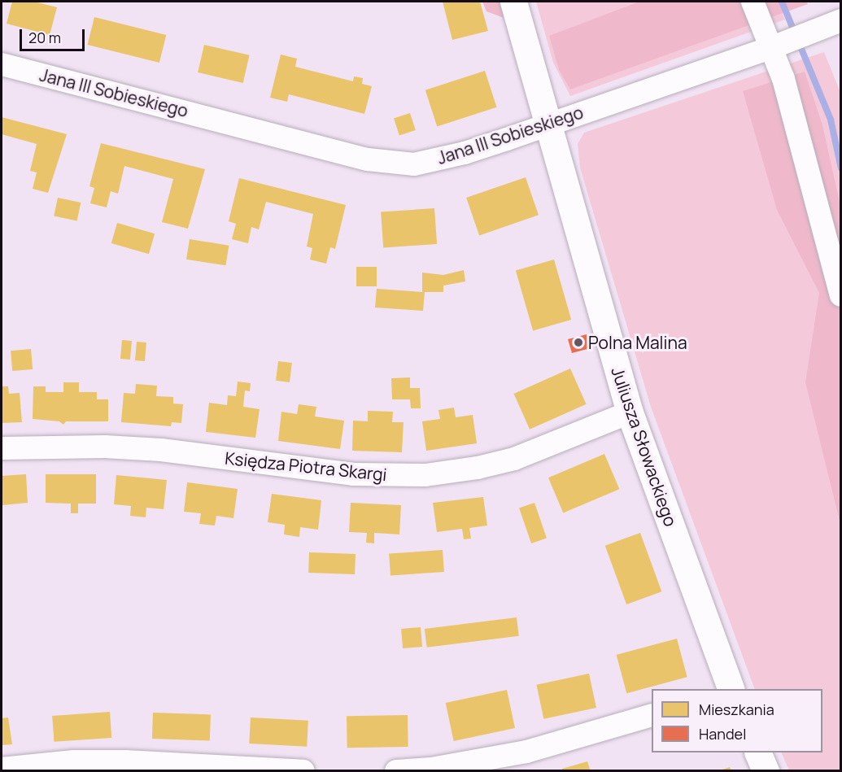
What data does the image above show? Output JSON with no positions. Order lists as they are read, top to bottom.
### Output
{
  "streets": {
    "main road": ["Juliusza Słowackiego"],
    "street": ["Jana III Sobieskiego", "Księdza Piotra Skargi"]
  },
  "crossings": [
    ["Jana III Sobieskiego", "Juliusza Słowackiego"],
    ["Juliusza Słowackiego", "Księdza Piotra Skargi"]
  ],
  "places": ["Polna Malina"],
  "legend": ["Mieszkania", "Handel"],
  "scale_bar": "20 m"
}
